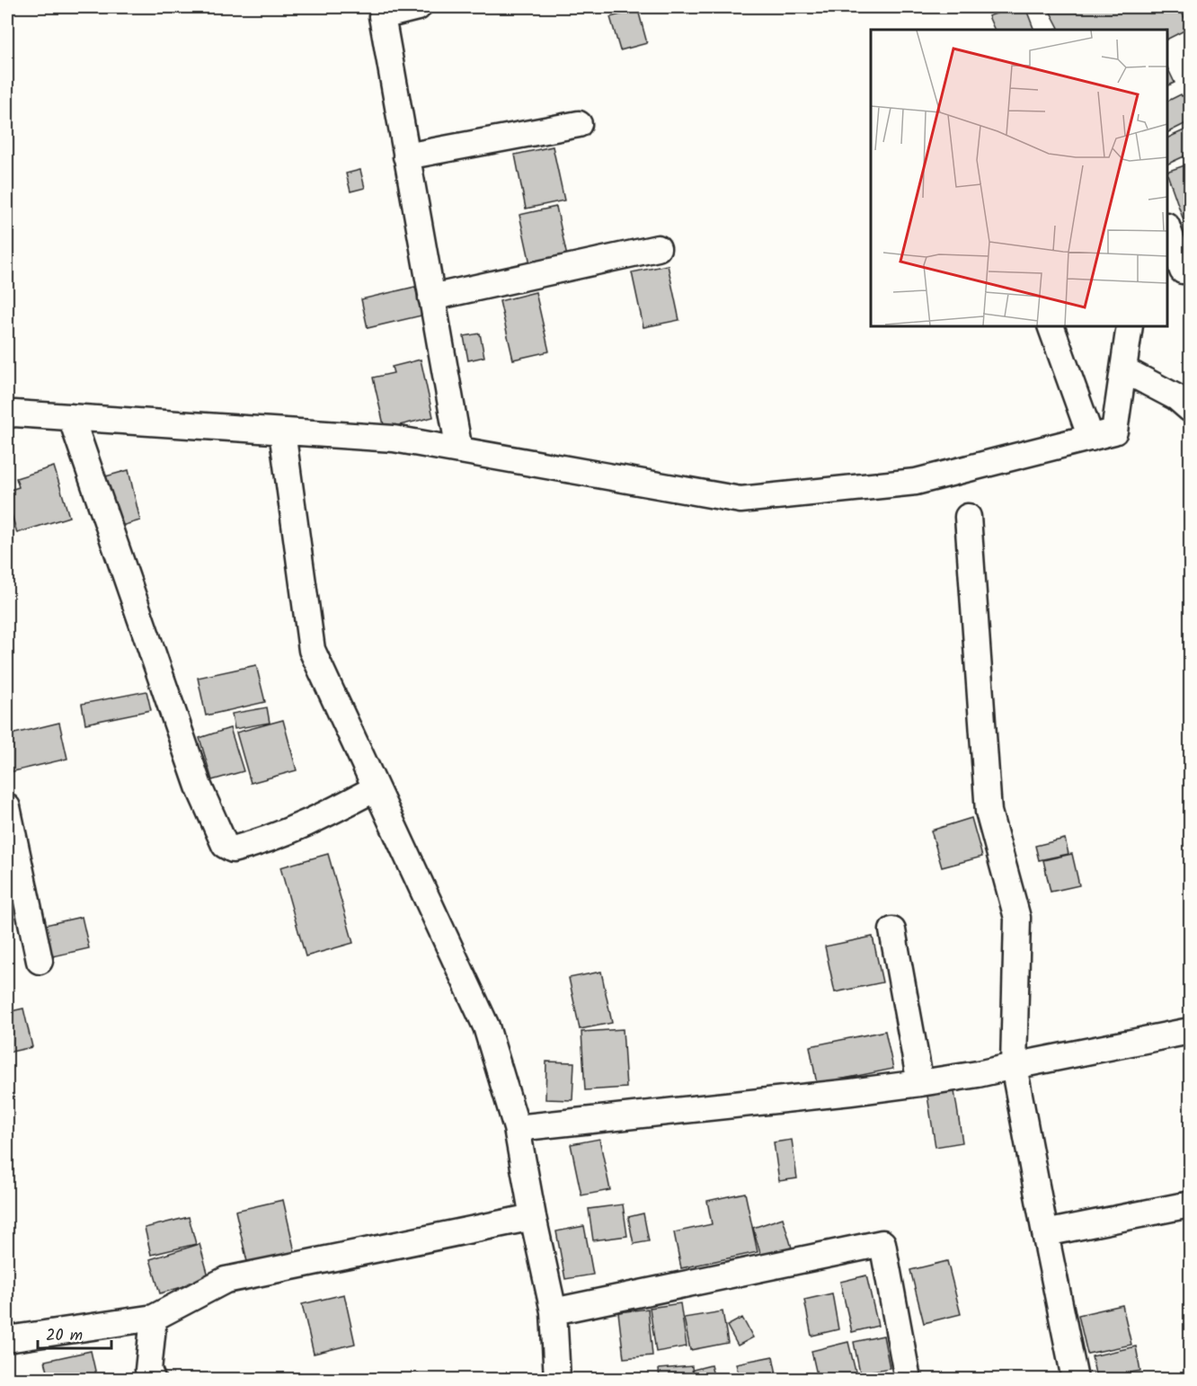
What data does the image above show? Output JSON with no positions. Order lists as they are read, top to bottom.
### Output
{
  "scale_bar": "20 m"
}
